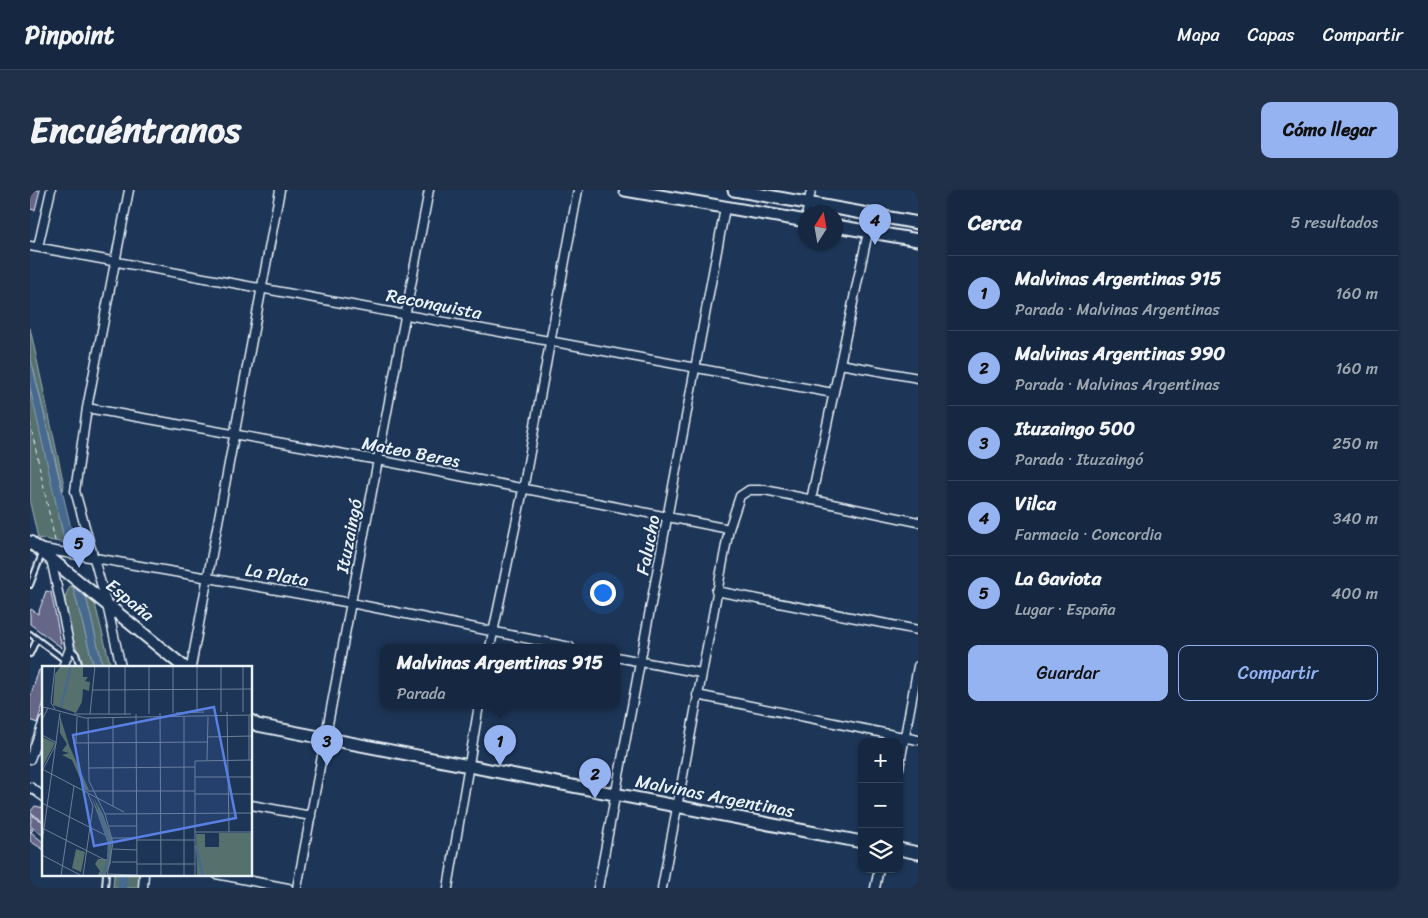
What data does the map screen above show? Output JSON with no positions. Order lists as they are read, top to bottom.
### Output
{
  "streets": {
    "street": [
      "Reconquista",
      "Mateo Beres",
      "Ituzaingó",
      "Falucho",
      "La Plata",
      "España",
      "Malvinas Argentinas"
    ]
  },
  "crossings": [
    ["Reconquista", "Ituzaingó"],
    ["Reconquista", "Falucho"],
    ["Mateo Beres", "Ituzaingó"],
    ["Mateo Beres", "Falucho"],
    ["Ituzaingó", "La Plata"],
    ["Ituzaingó", "Malvinas Argentinas"],
    ["Falucho", "Malvinas Argentinas"],
    ["La Plata", "España"]
  ],
  "north": "top",
  "page": {
    "header": "Pinpoint",
    "nav": ["Mapa", "Capas", "Compartir"],
    "title": "Encuéntranos",
    "buttons": [
      "Cómo llegar",
      ["Guardar", "Compartir"]
    ],
    "heading": ["Cerca", "5 resultados"],
    "pins": [
      "4",
      "5",
      "1",
      "3",
      "2"
    ],
    "list": [
      {
        "mark": "1",
        "name": "Malvinas Argentinas 915",
        "note": "Parada · Malvinas Argentinas",
        "value": "160 m"
      },
      {
        "mark": "2",
        "name": "Malvinas Argentinas 990",
        "note": "Parada · Malvinas Argentinas",
        "value": "160 m"
      },
      {
        "mark": "3",
        "name": "Ituzaingo 500",
        "note": "Parada · Ituzaingó",
        "value": "250 m"
      },
      {
        "mark": "4",
        "name": "Vilca",
        "note": "Farmacia · Concordia",
        "value": "340 m"
      },
      {
        "mark": "5",
        "name": "La Gaviota",
        "note": "Lugar · España",
        "value": "400 m"
      }
    ],
    "popup": ["Malvinas Argentinas 915", "Parada"],
    "map_buttons": ["+", "−"]
  }
}
